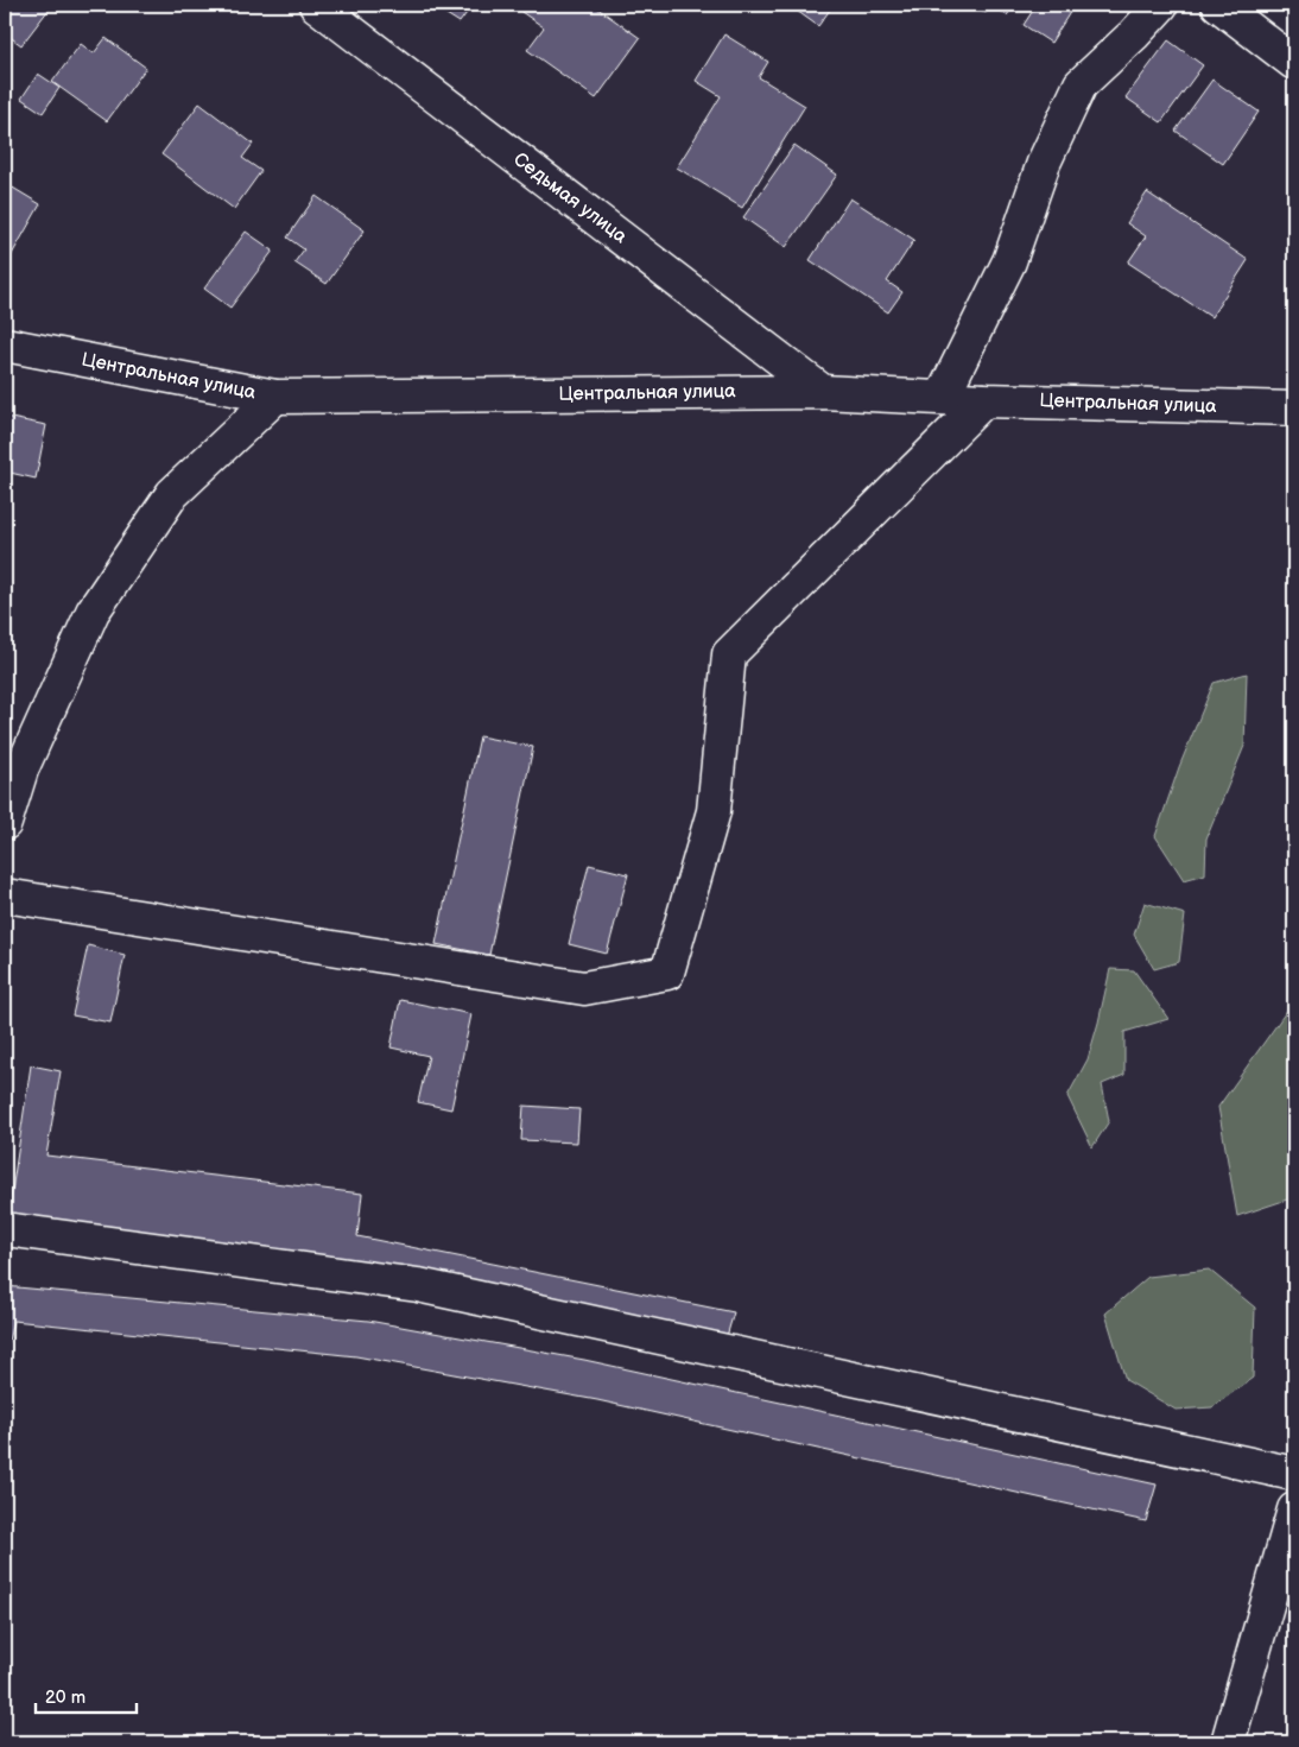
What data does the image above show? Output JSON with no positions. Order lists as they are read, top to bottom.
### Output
{
  "streets": {
    "street": ["Седьмая улица", "Центральная улица"]
  },
  "crossings": [
    ["Седьмая улица", "Центральная улица"]
  ],
  "scale_bar": "20 m"
}
